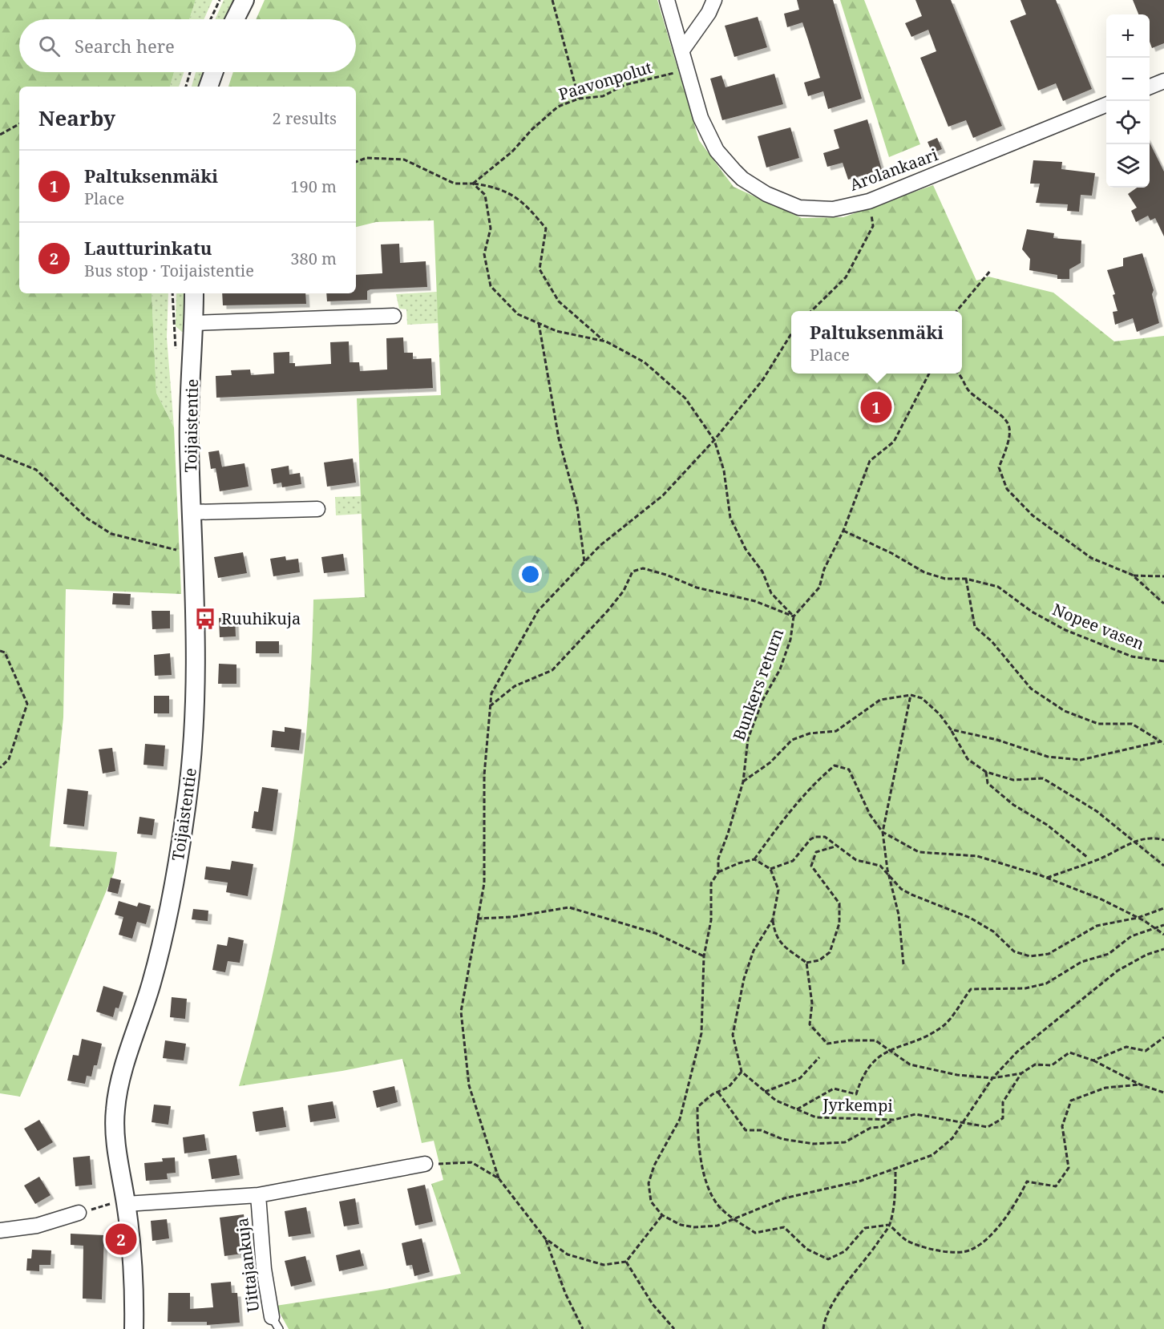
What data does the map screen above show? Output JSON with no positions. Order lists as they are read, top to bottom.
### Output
{
  "streets": {
    "street": ["Arolankaari", "Toijaistentie", "Uittajankuja"],
    "path": [
      "Paavonpolut",
      "Nopee vasen",
      "Bunkers return",
      "Jyrkempi"
    ]
  },
  "crossings": [
    ["Paavonpolut", "Arolankaari"],
    ["Paavonpolut", "Bunkers return"]
  ],
  "places": {
    "bus stop": ["Ruuhikuja"]
  },
  "page": {
    "map_buttons": ["+", "−"],
    "search": "Search here",
    "heading": ["Nearby", "2 results"],
    "list": [
      {
        "mark": "1",
        "name": "Paltuksenmäki",
        "note": "Place",
        "value": "190 m"
      },
      {
        "mark": "2",
        "name": "Lautturinkatu",
        "note": "Bus stop · Toijaistentie",
        "value": "380 m"
      }
    ],
    "popup": ["Paltuksenmäki", "Place"],
    "pins": ["1", "2"]
  }
}
